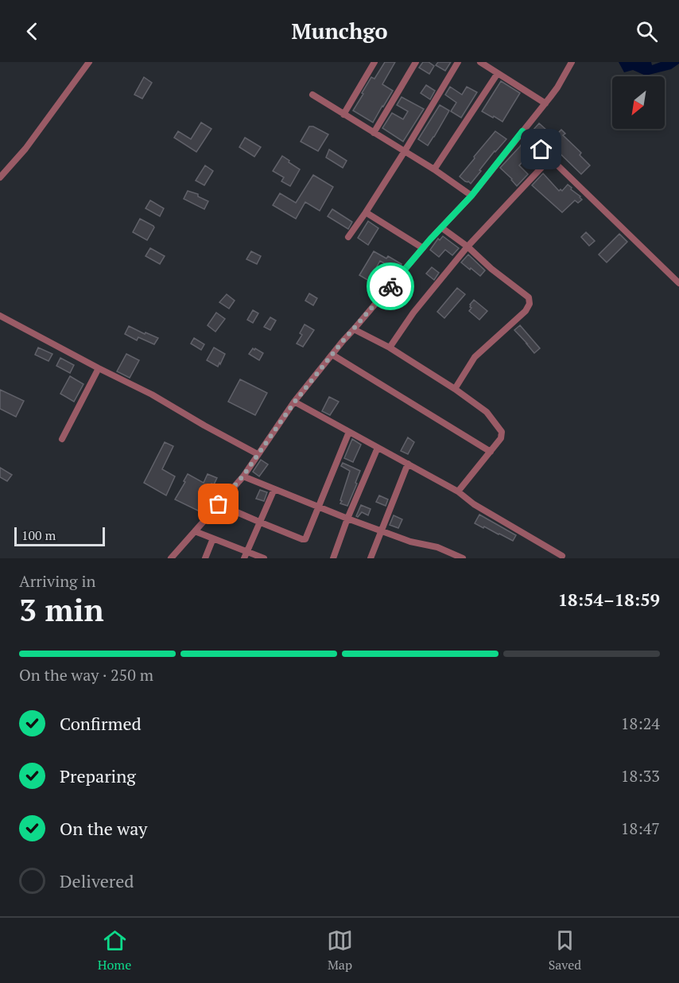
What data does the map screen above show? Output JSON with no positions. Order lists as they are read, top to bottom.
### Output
{
  "scale_bar": "100 m",
  "north": "bottom left",
  "page": {
    "header": "Munchgo",
    "scale": "100 m",
    "heading": ["3 min", "Arriving in", "18:54–18:59"],
    "bar": "On the way · 250 m",
    "list": [
      ["Confirmed", "18:24"],
      ["Preparing", "18:33"],
      ["On the way", "18:47"],
      "Delivered"
    ],
    "tabs": ["Home", "Map", "Saved"]
  }
}
